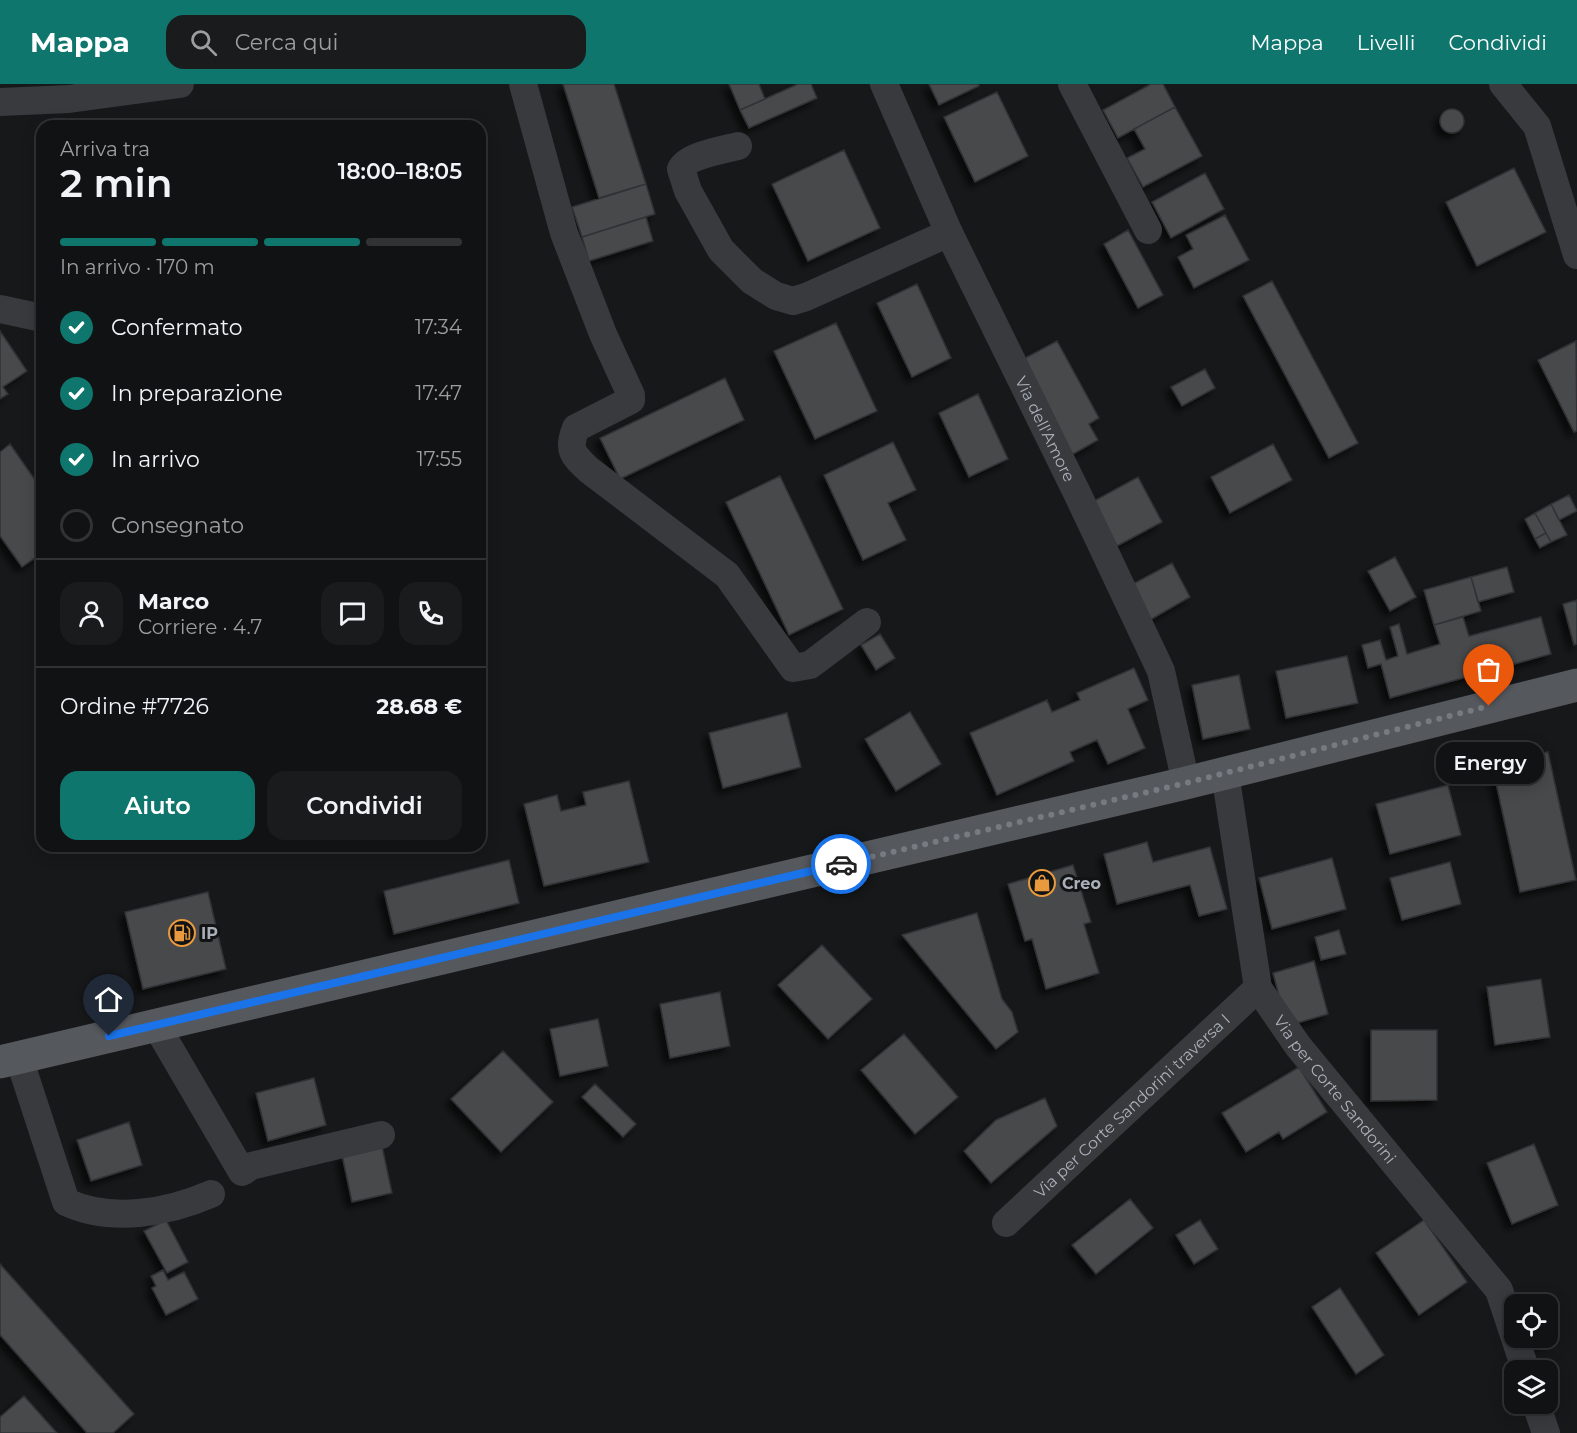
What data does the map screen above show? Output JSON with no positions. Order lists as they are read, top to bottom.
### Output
{
  "streets": {
    "street": ["Via dell'Amore", "Via per Corte Sandorini", "Via per Corte Sandorini traversa I"]
  },
  "crossings": [
    ["Via per Corte Sandorini", "Via per Corte Sandorini traversa I"]
  ],
  "places": {
    "other": ["Energy"],
    "shop": ["Creo"],
    "fuel station": ["IP"]
  },
  "page": {
    "header": "Mappa",
    "search": "Cerca qui",
    "nav": ["Mappa", "Livelli", "Condividi"],
    "heading": ["2 min", "Arriva tra", "18:00–18:05"],
    "panel": [
      "Marco",
      "Corriere · 4.7",
      "Ordine #7726",
      "28.68 €"
    ],
    "bar": "In arrivo · 170 m",
    "list": [
      ["Confermato", "17:34"],
      ["In preparazione", "17:47"],
      ["In arrivo", "17:55"],
      "Consegnato"
    ],
    "bubble": "Energy",
    "buttons": ["Aiuto", "Condividi"]
  }
}
